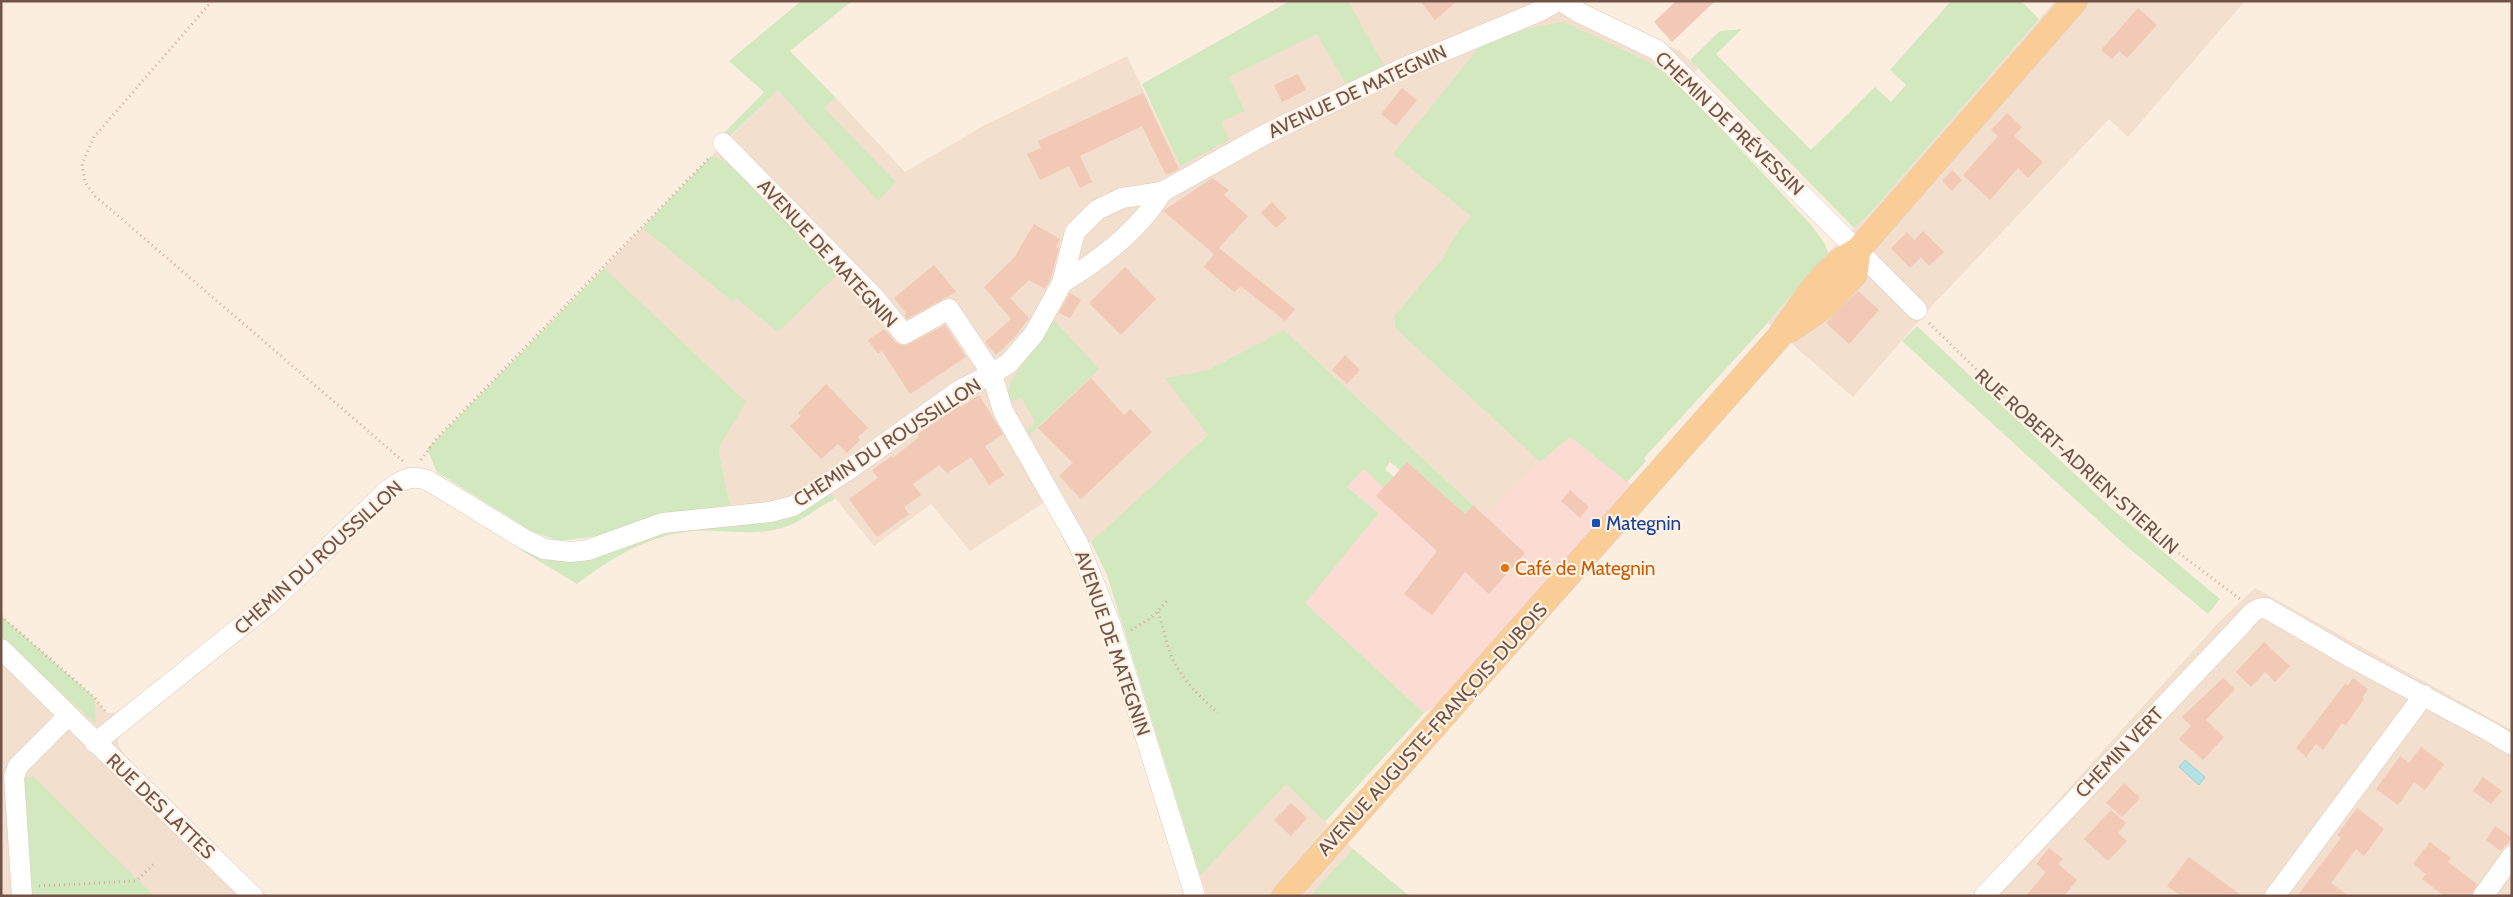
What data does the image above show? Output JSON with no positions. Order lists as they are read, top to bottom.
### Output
{
  "streets": {
    "main road": ["AVENUE AUGUSTE-FRANÇOIS-DUBOIS"],
    "street": [
      "AVENUE DE MATEGNIN",
      "CHEMIN DE PRÉVESSIN",
      "CHEMIN DU ROUSSILLON",
      "CHEMIN VERT",
      "RUE DES LATTES"
    ],
    "path": ["RUE ROBERT-ADRIEN-STIERLIN"]
  },
  "crossings": [
    ["AVENUE DE MATEGNIN", "CHEMIN DE PRÉVESSIN"],
    ["AVENUE DE MATEGNIN", "CHEMIN DU ROUSSILLON"],
    ["CHEMIN DE PRÉVESSIN", "AVENUE AUGUSTE-FRANÇOIS-DUBOIS"],
    ["CHEMIN DU ROUSSILLON", "RUE DES LATTES"],
    ["RUE ROBERT-ADRIEN-STIERLIN", "CHEMIN VERT"]
  ],
  "places": {
    "transit": ["Mategnin"],
    "other": ["Café de Mategnin"]
  }
}
